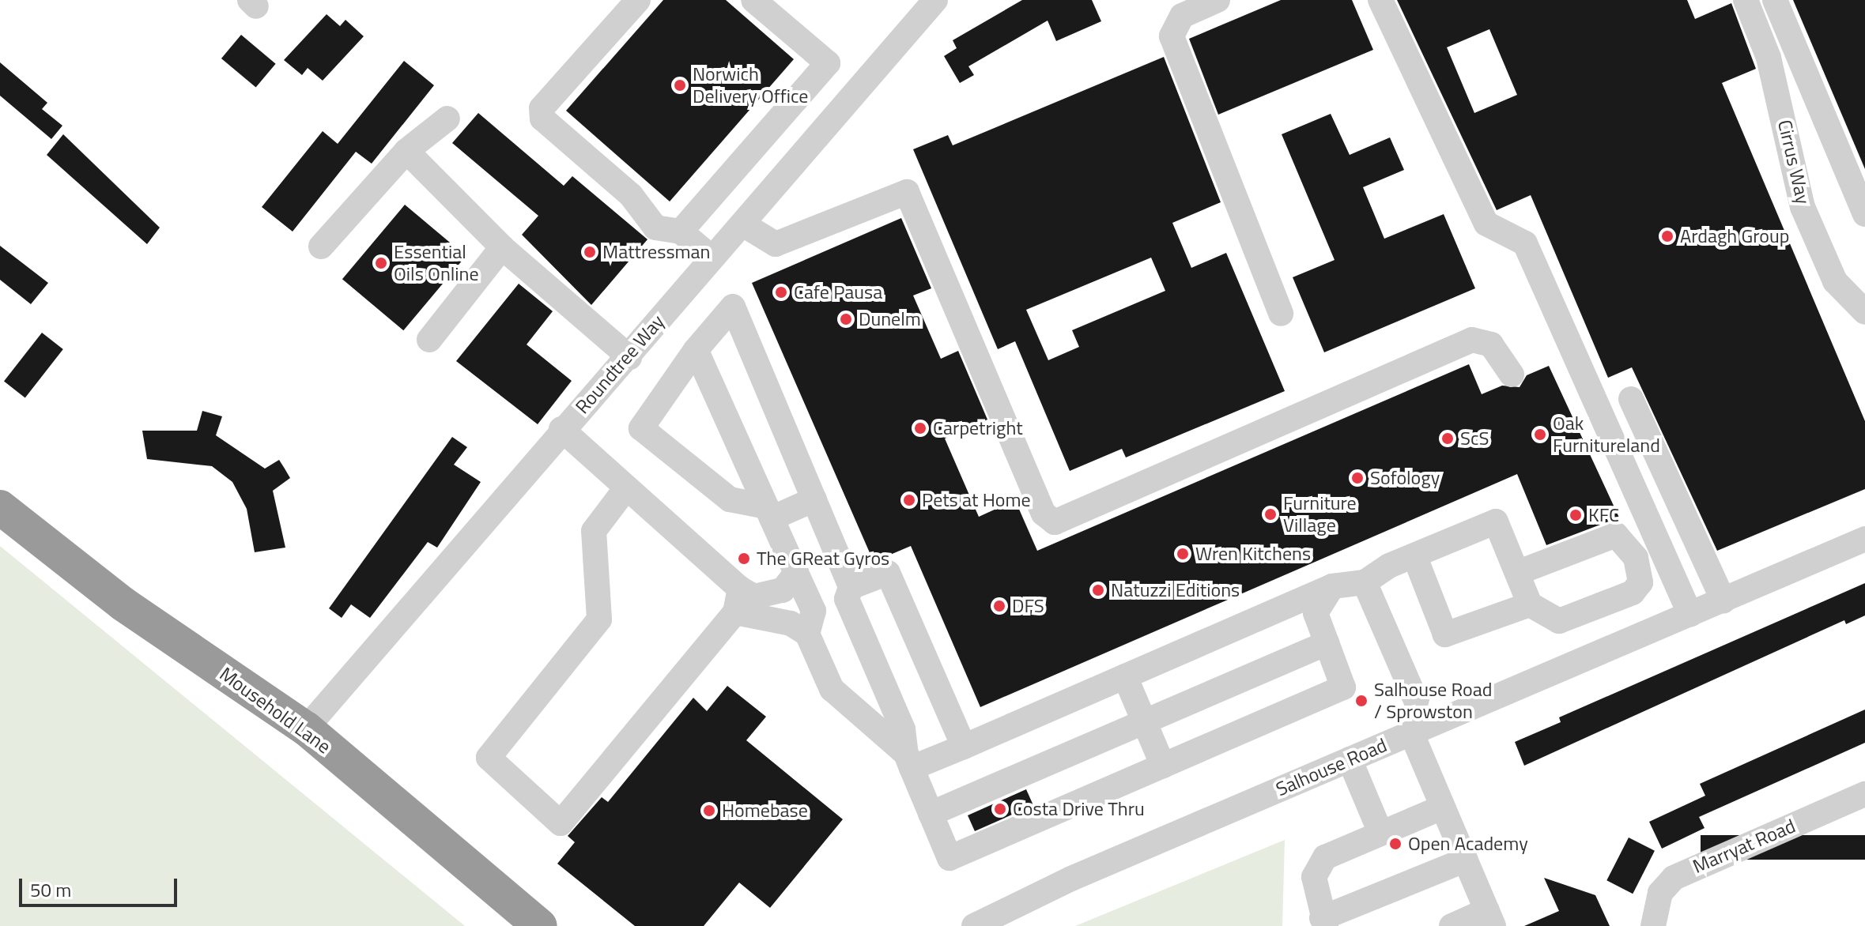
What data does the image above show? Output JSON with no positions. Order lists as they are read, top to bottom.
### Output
{
  "streets": {
    "highway": ["Mousehold Lane"],
    "street": [
      "Cirrus Way",
      "Roundtree Way",
      "Salhouse Road",
      "Marryat Road"
    ]
  },
  "crossings": [
    ["Roundtree Way", "Mousehold Lane"]
  ],
  "places": [
    "Norwich Delivery Office",
    "Ardagh Group",
    "Mattressman",
    "Essential Oils Online",
    "Cafe Pausa",
    "Dunelm",
    "Carpetright",
    "Oak Furnitureland",
    "ScS",
    "Sofology",
    "Pets at Home",
    "Furniture Village",
    "KFC",
    "Wren Kitchens",
    "The GReat Gyros",
    "Natuzzi Editions",
    "DFS",
    "Salhouse Road / Sprowston",
    "Costa Drive Thru",
    "Homebase",
    "Open Academy"
  ],
  "scale_bar": "50 m"
}
